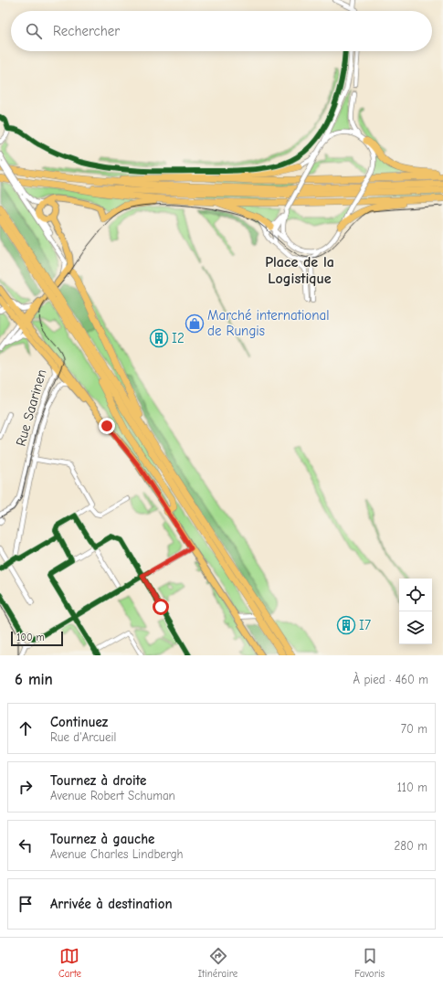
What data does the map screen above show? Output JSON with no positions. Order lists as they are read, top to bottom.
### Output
{
  "streets": {
    "street": ["Rue Saarinen"]
  },
  "districts": ["Place de la Logistique"],
  "places": {
    "shop": ["Marché international de Rungis"],
    "building": ["I2", "I7"]
  },
  "scale_bar": "100 m",
  "page": {
    "search": "Rechercher",
    "scale": "100 m",
    "heading": ["6 min", "À pied · 460 m"],
    "list": [
      ["Continuez", "Rue d'Arcueil", "70 m"],
      ["Tournez à droite", "Avenue Robert Schuman", "110 m"],
      ["Tournez à gauche", "Avenue Charles Lindbergh", "280 m"],
      "Arrivée à destination"
    ],
    "nav": ["Carte", "Itinéraire", "Favoris"]
  }
}
